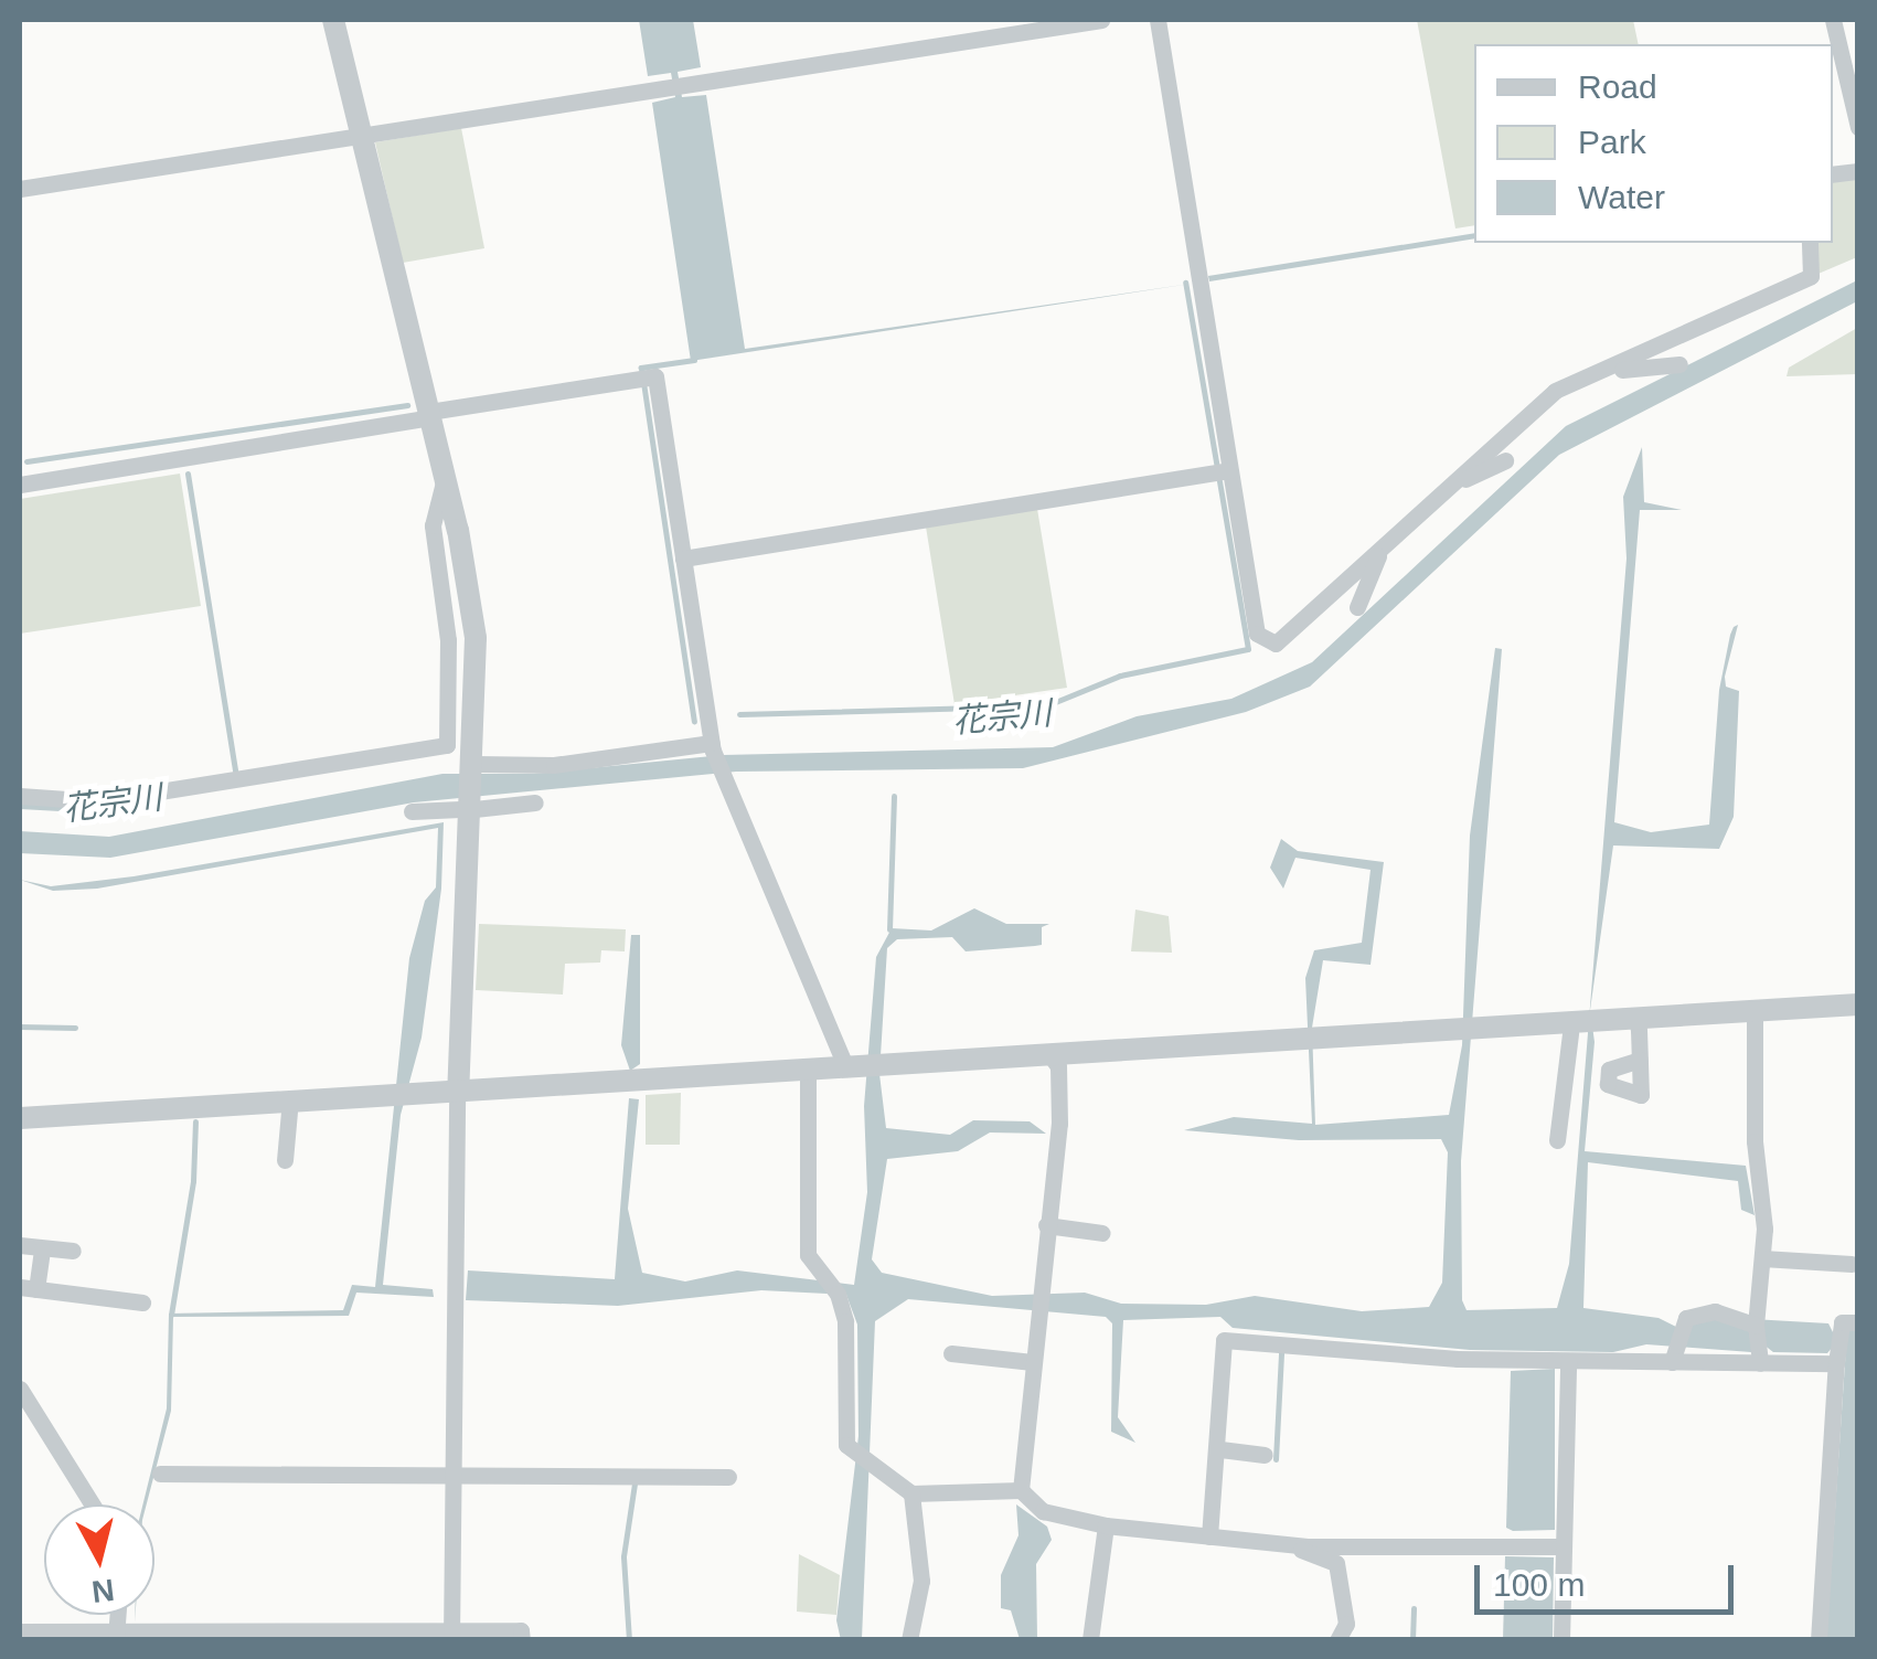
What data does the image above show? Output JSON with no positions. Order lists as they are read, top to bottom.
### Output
{
  "water": ["花宗川"],
  "legend": ["Road", "Park", "Water"],
  "scale_bar": "100 m",
  "north": "bottom"
}
